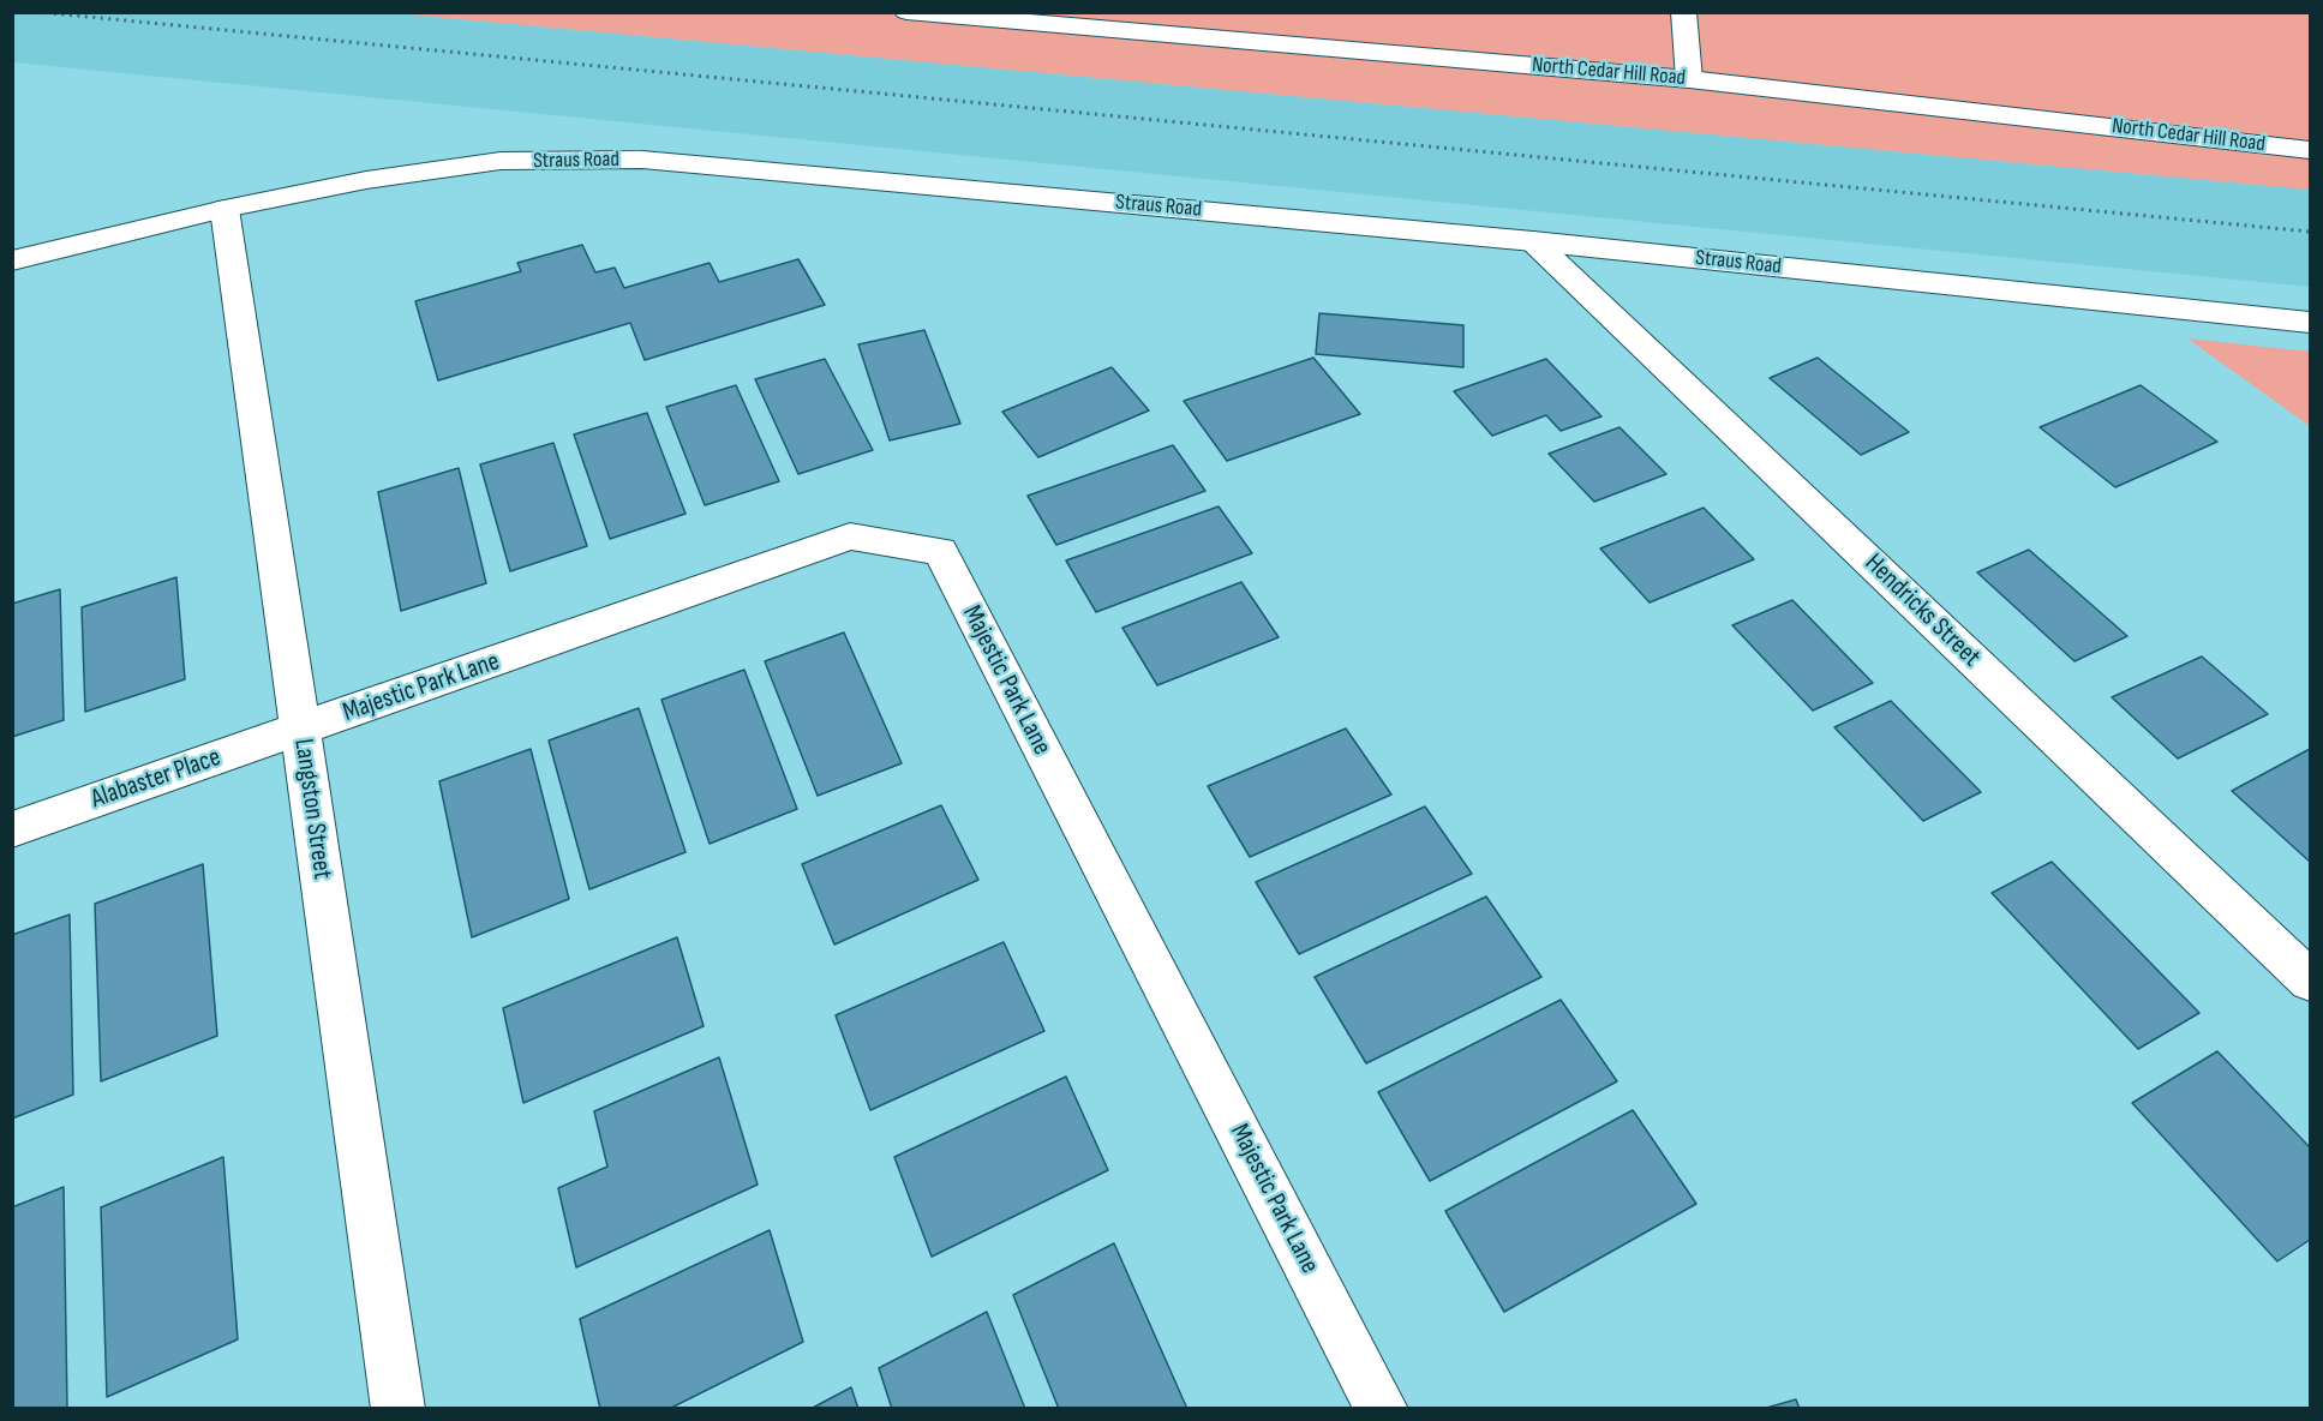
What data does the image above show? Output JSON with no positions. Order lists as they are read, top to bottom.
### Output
{
  "streets": {
    "street": [
      "North Cedar Hill Road",
      "Straus Road",
      "Hendricks Street",
      "Majestic Park Lane",
      "Alabaster Place",
      "Langston Street"
    ]
  },
  "crossings": [
    ["Straus Road", "Hendricks Street"],
    ["Straus Road", "Langston Street"],
    ["Majestic Park Lane", "Alabaster Place"],
    ["Majestic Park Lane", "Langston Street"],
    ["Alabaster Place", "Langston Street"]
  ]
}
